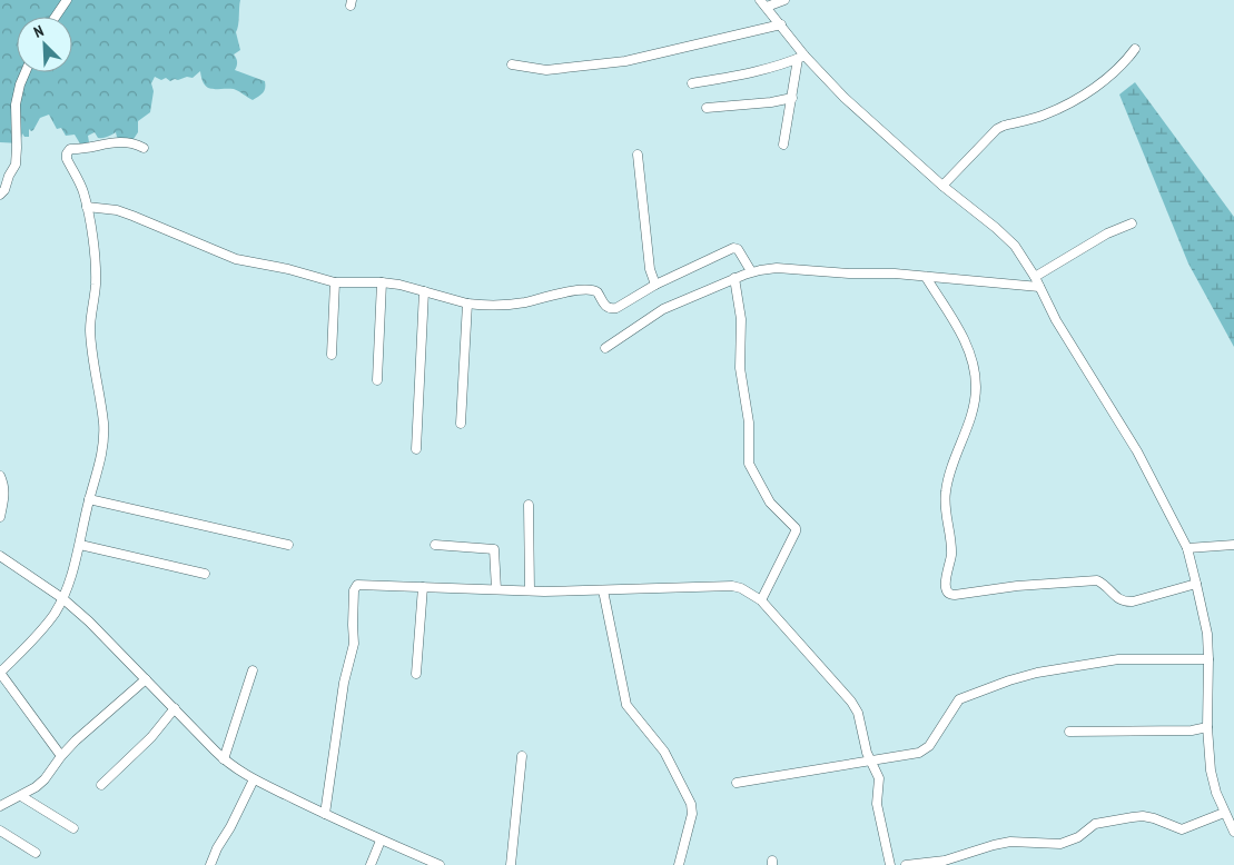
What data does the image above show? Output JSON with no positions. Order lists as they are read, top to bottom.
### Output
{
  "north": "top left"
}
